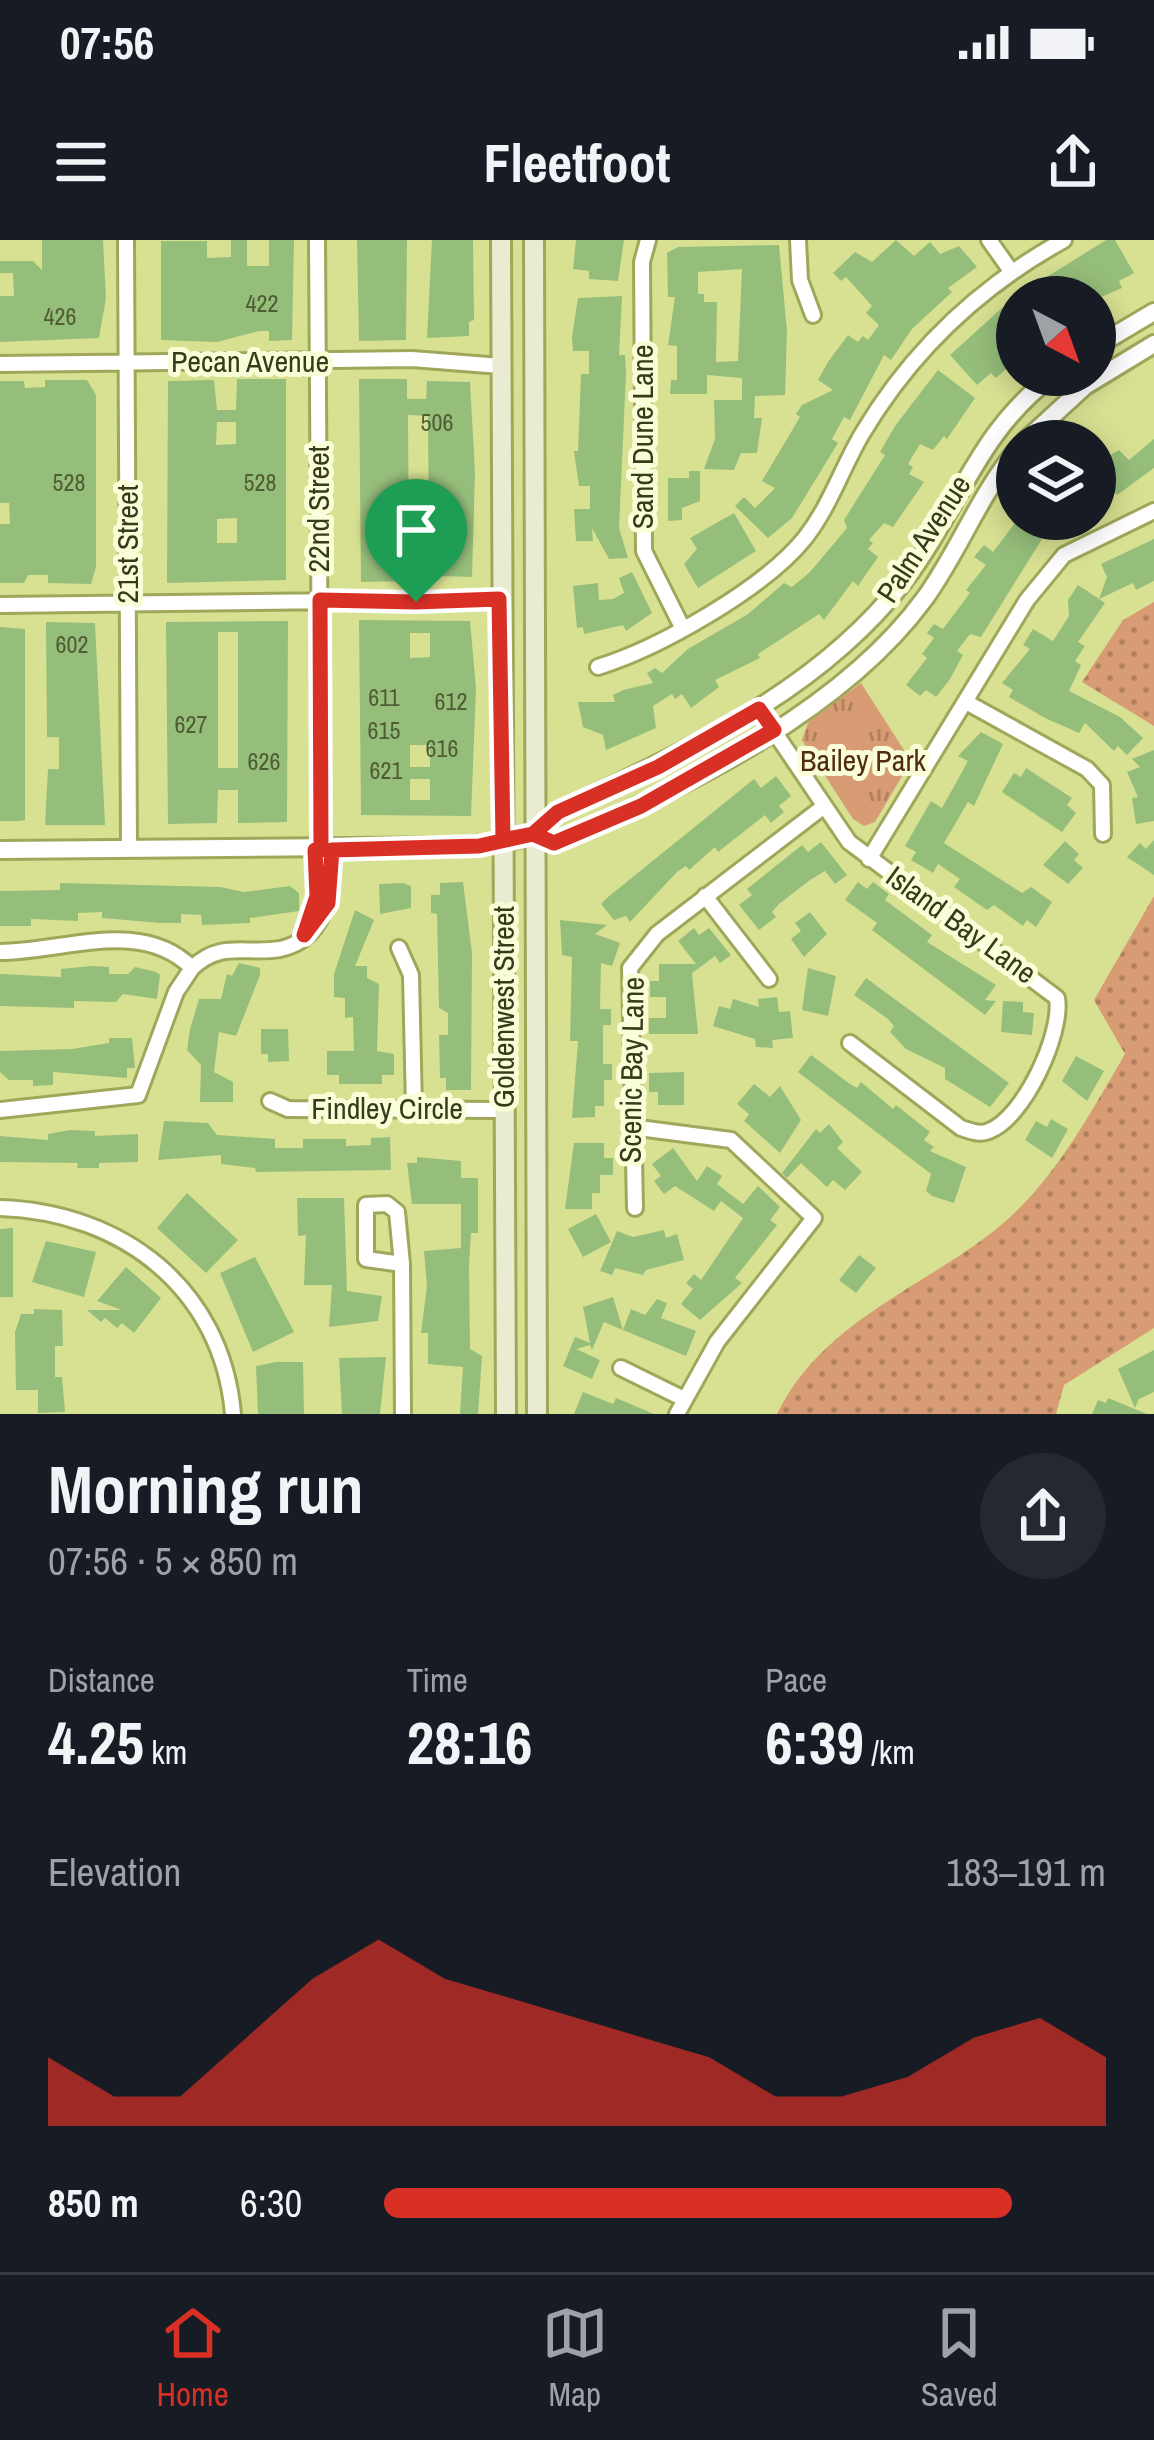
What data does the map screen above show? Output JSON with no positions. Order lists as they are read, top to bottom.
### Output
{
  "streets": {
    "main road": ["Goldenwest Street"],
    "street": [
      "Pecan Avenue",
      "Sand Dune Lane",
      "22nd Street",
      "Palm Avenue",
      "21st Street",
      "Island Bay Lane",
      "Scenic Bay Lane",
      "Findley Circle"
    ]
  },
  "crossings": [
    ["Pecan Avenue", "22nd Street"],
    ["Pecan Avenue", "21st Street"],
    ["Pecan Avenue", "Goldenwest Street"],
    ["22nd Street", "Palm Avenue"],
    ["Palm Avenue", "21st Street"],
    ["Palm Avenue", "Island Bay Lane"],
    ["Palm Avenue", "Goldenwest Street"],
    ["Island Bay Lane", "Scenic Bay Lane"],
    ["Goldenwest Street", "Findley Circle"]
  ],
  "parks": ["Bailey Park"],
  "house_numbers": [
    "422",
    "426",
    "506",
    "528",
    "528",
    "602",
    "611",
    "612",
    "627",
    "615",
    "616",
    "626",
    "621"
  ],
  "north": "bottom right",
  "page": {
    "status": "07:56",
    "header": "Fleetfoot",
    "heading": ["Morning run", "07:56 · 5 × 850 m"],
    "stats": [
      ["Distance", "4.25 km"],
      ["Time", "28:16"],
      ["Pace", "6:39 /km"]
    ],
    "chart": ["Elevation", "183–191 m"],
    "list": [
      {
        "name": "850 m",
        "note": "6:30"
      }
    ],
    "tabs": ["Home", "Map", "Saved"]
  }
}
